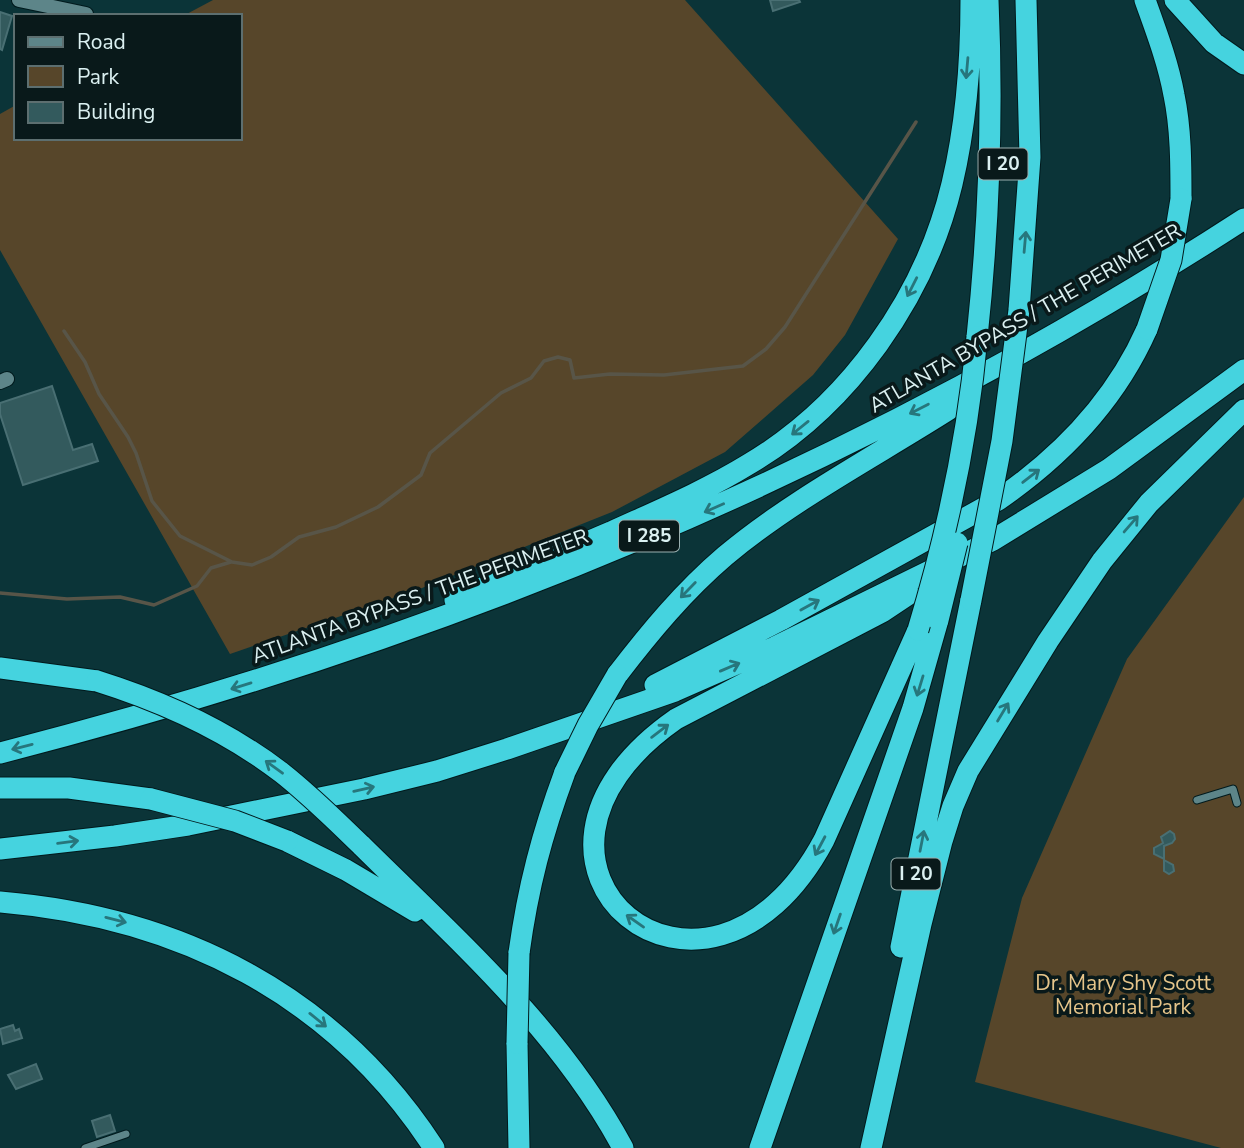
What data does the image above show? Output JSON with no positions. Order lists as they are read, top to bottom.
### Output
{
  "streets": {
    "highway": ["I 20", "ATLANTA BYPASS / THE PERIMETER", "I 285"]
  },
  "parks": ["Dr. Mary Shy Scott Memorial Park"],
  "legend": ["Road", "Park", "Building"]
}
